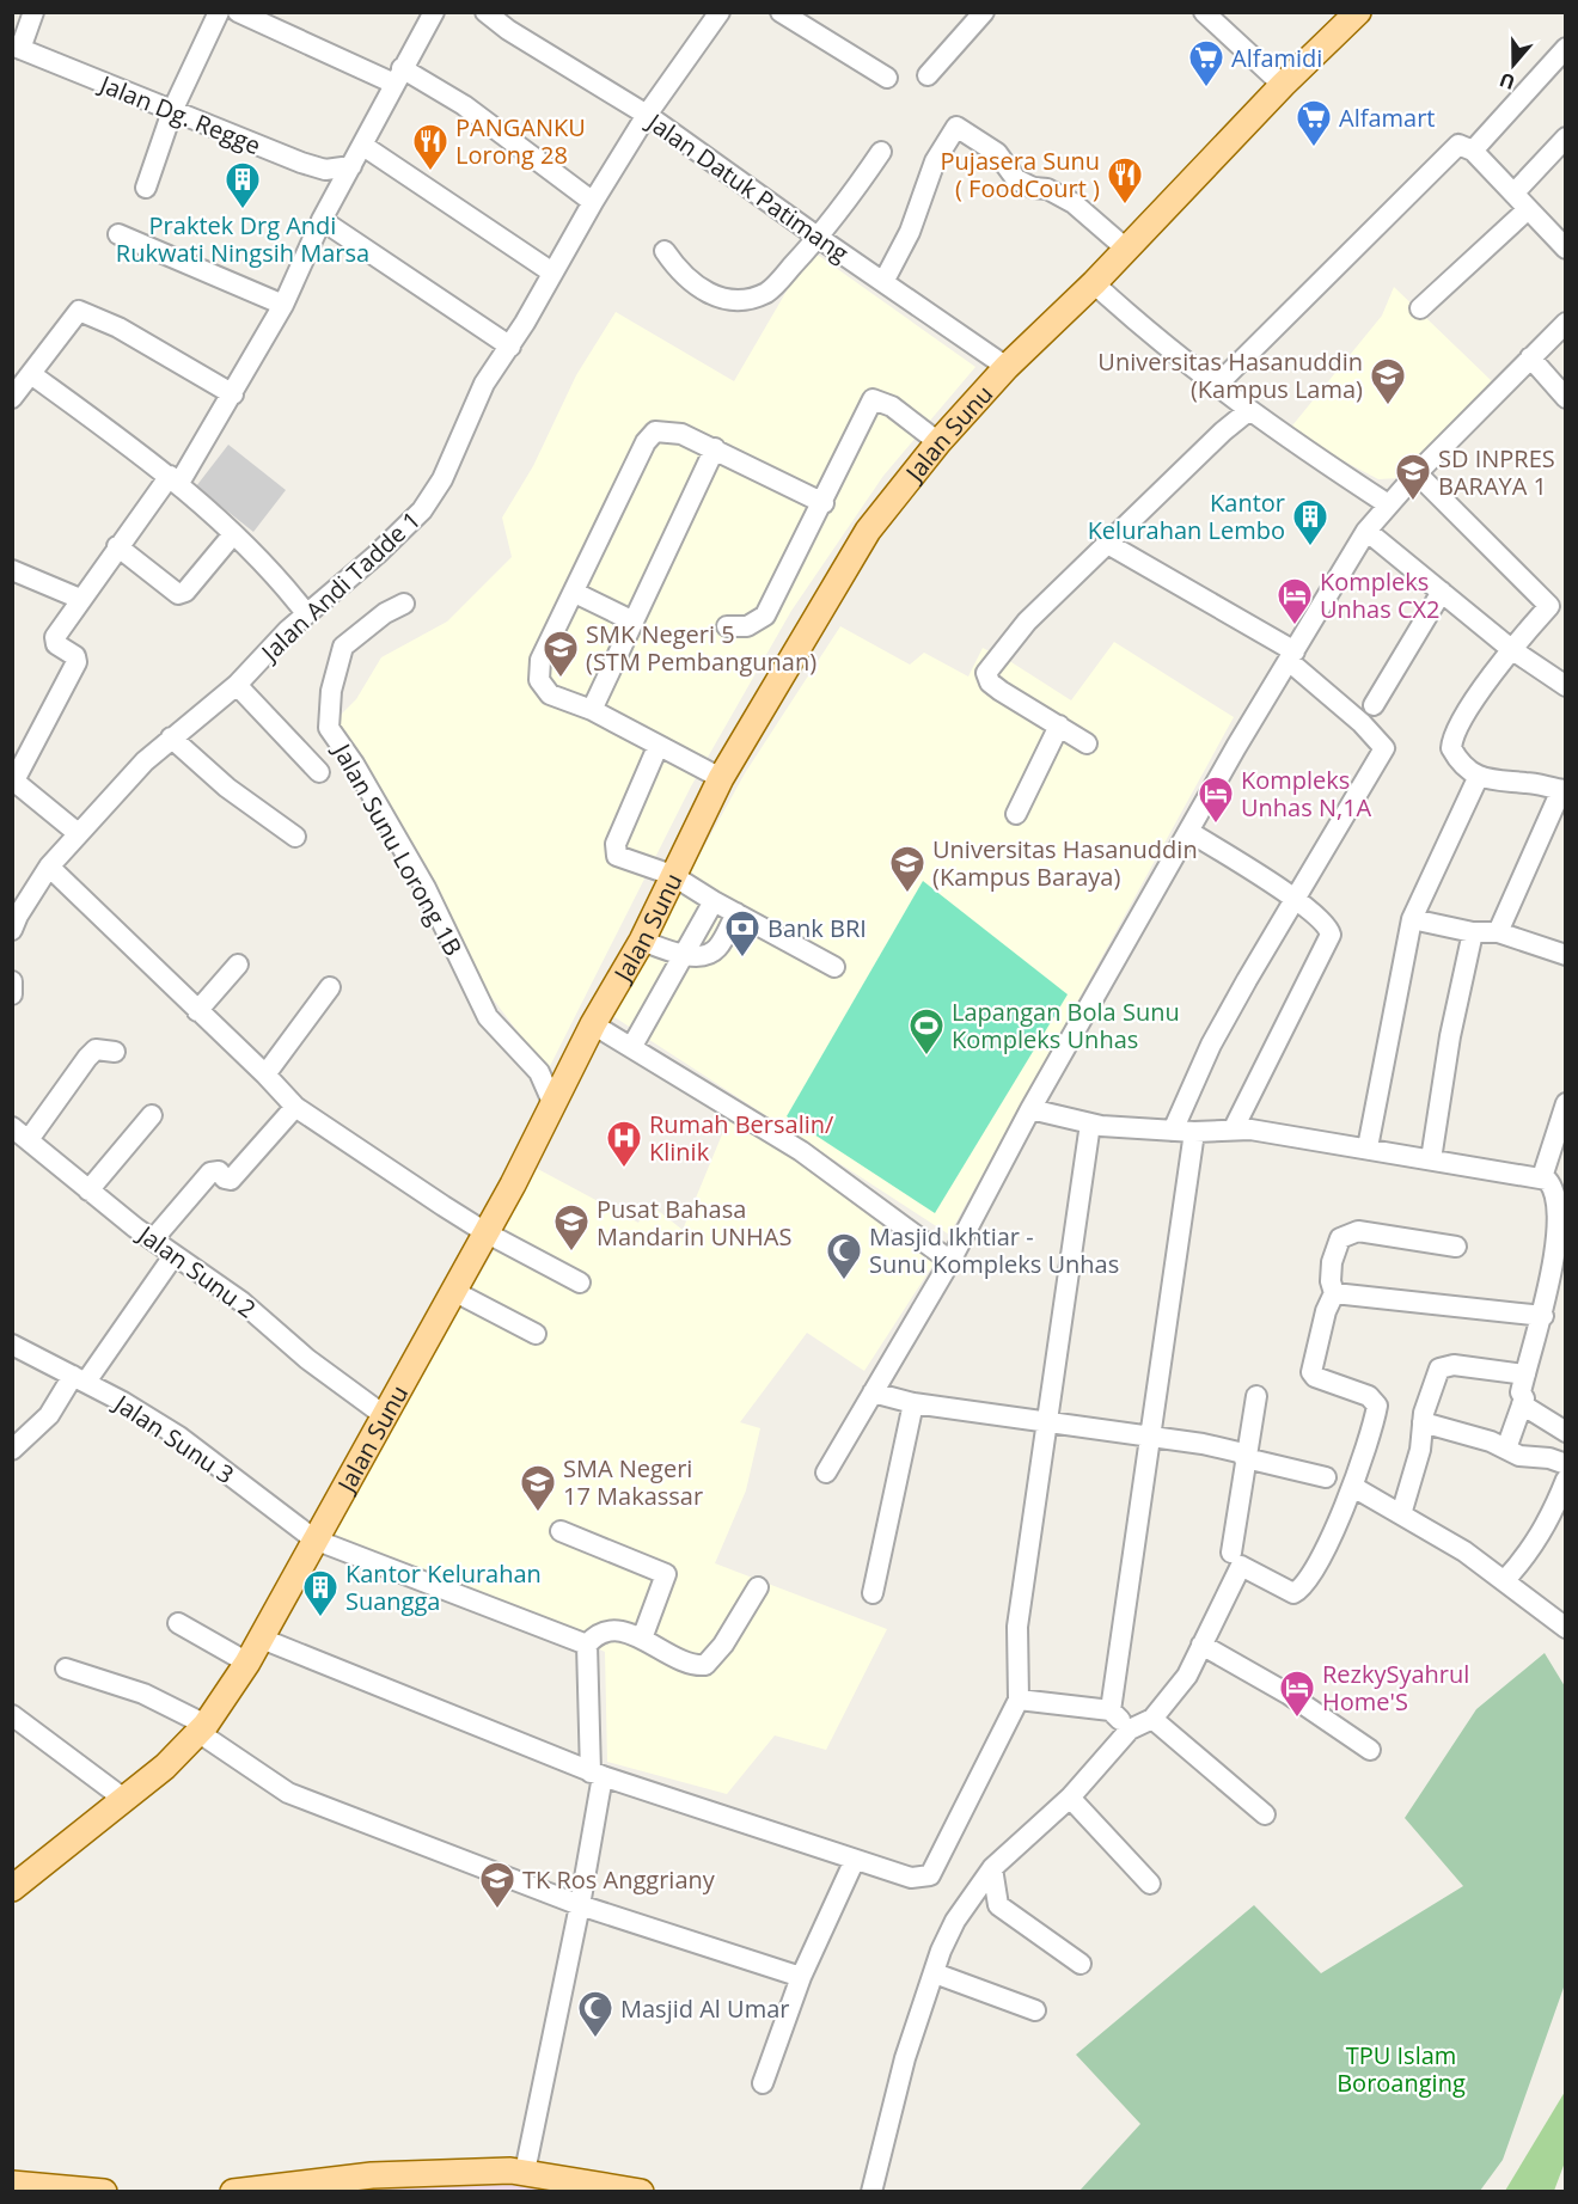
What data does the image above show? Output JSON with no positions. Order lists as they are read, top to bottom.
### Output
{
  "streets": {
    "main road": ["Jalan Sunu"],
    "street": [
      "Jalan Dg. Regge",
      "Jalan Datuk Patimang",
      "Jalan Andi Tadde 1",
      "Jalan Sunu Lorong 1B",
      "Jalan Sunu 2",
      "Jalan Sunu 3"
    ]
  },
  "crossings": [
    ["Jalan Datuk Patimang", "Jalan Sunu"],
    ["Jalan Datuk Patimang", "Jalan Andi Tadde 1"],
    ["Jalan Sunu", "Jalan Sunu Lorong 1B"],
    ["Jalan Sunu", "Jalan Sunu 2"],
    ["Jalan Sunu", "Jalan Sunu 3"]
  ],
  "parks": ["TPU Islam Boroanging"],
  "places": {
    "supermarket": ["Alfamidi", "Alfamart"],
    "restaurant": ["PANGANKU Lorong 28", "Pujasera Sunu ( FoodCourt )"],
    "building": ["Praktek Drg Andi Rukwati Ningsih Marsa", "Kantor Kelurahan Lembo", "Kantor Kelurahan Suangga"],
    "school or university": [
      "Universitas Hasanuddin (Kampus Lama)",
      "SD INPRES BARAYA 1",
      "SMK Negeri 5 (STM Pembangunan)",
      "Universitas Hasanuddin (Kampus Baraya)",
      "Pusat Bahasa Mandarin UNHAS",
      "SMA Negeri 17 Makassar",
      "TK Ros Anggriany"
    ],
    "hotel": ["Kompleks Unhas CX2", "Kompleks Unhas N,1A", "RezkySyahrul Home'S"],
    "bank": ["Bank BRI"],
    "sports": ["Lapangan Bola Sunu Kompleks Unhas"],
    "hospital": ["Rumah Bersalin/ Klinik"],
    "mosque": ["Masjid Ikhtiar - Sunu Kompleks Unhas", "Masjid Al Umar"]
  },
  "north": "bottom"
}
